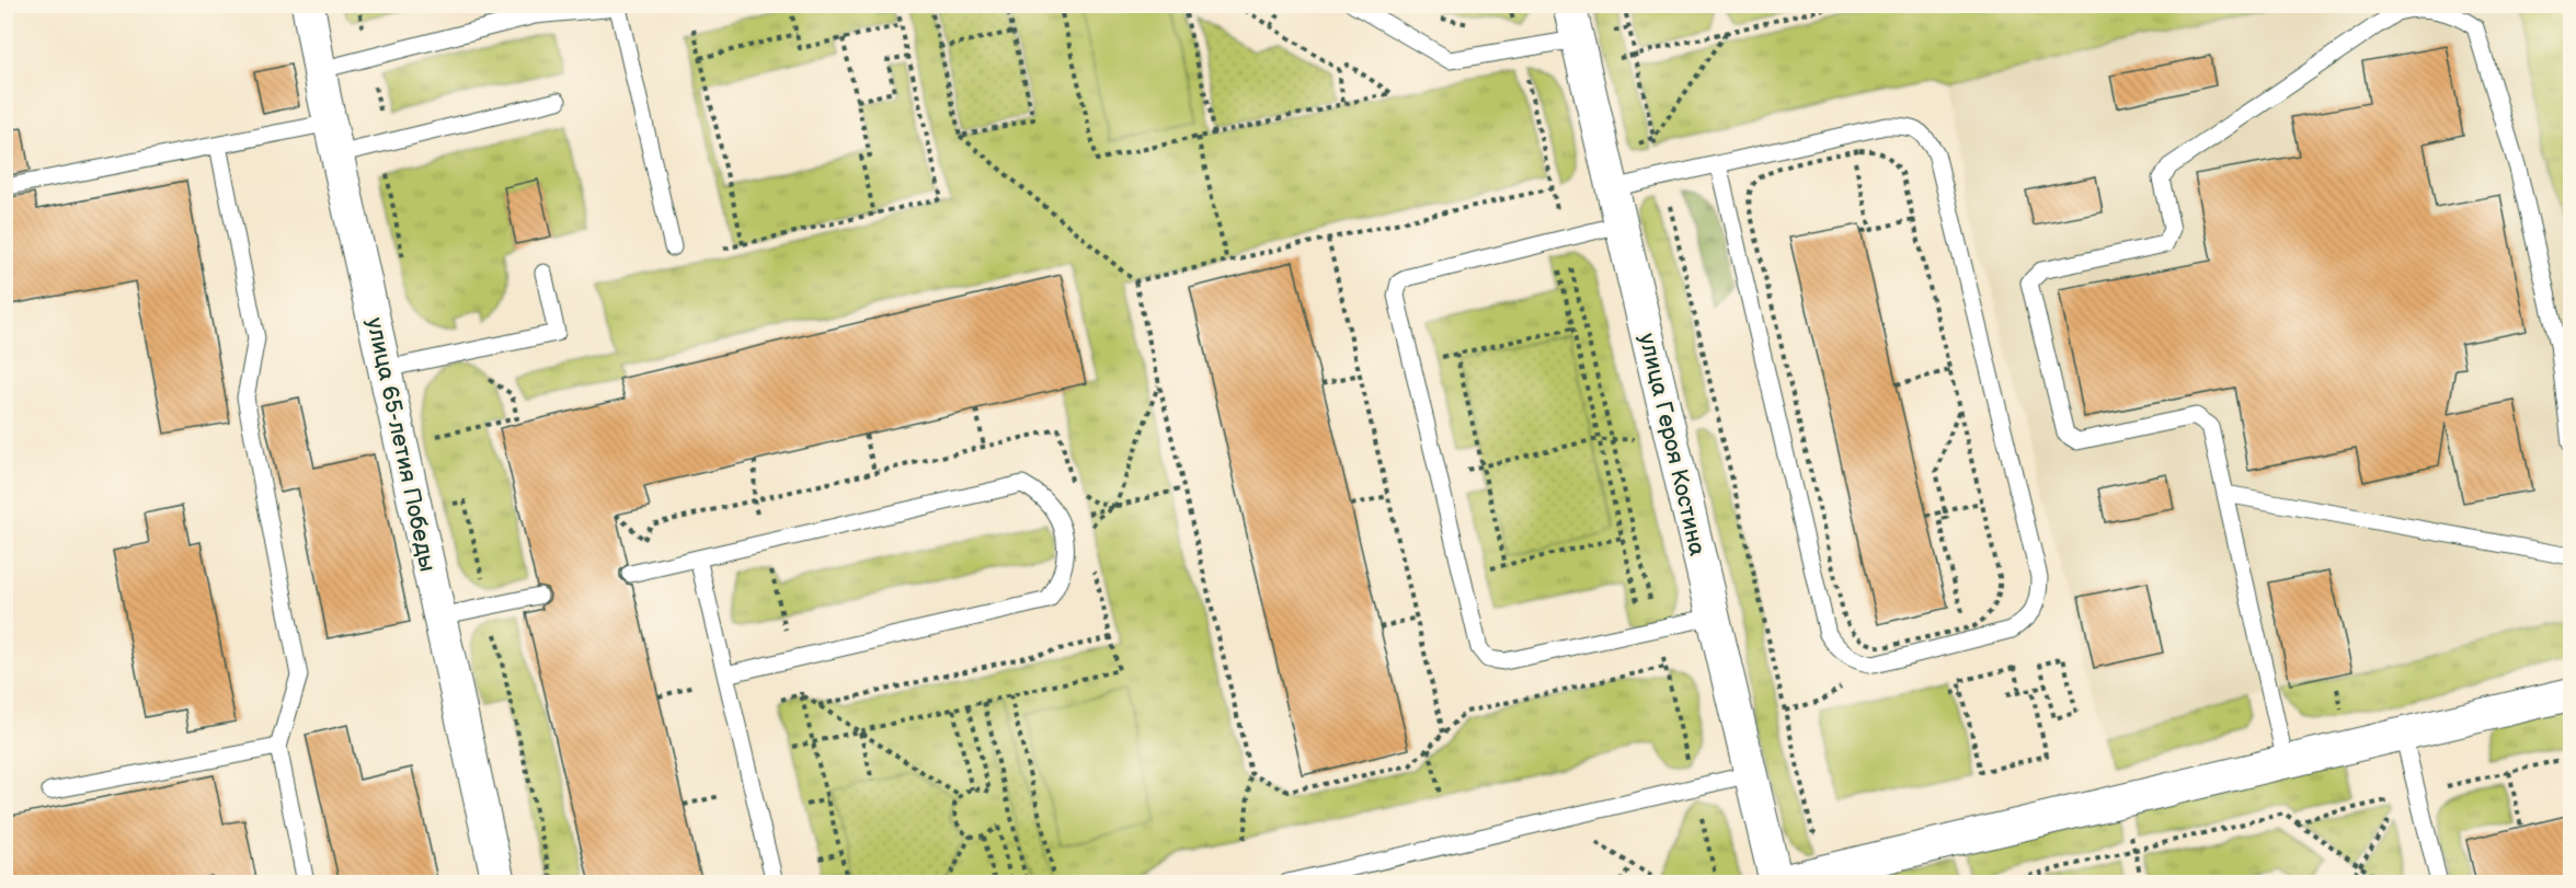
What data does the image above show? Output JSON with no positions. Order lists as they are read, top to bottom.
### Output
{
  "streets": {
    "street": ["улица 65-летия Победы", "улица Героя Костина"]
  }
}
